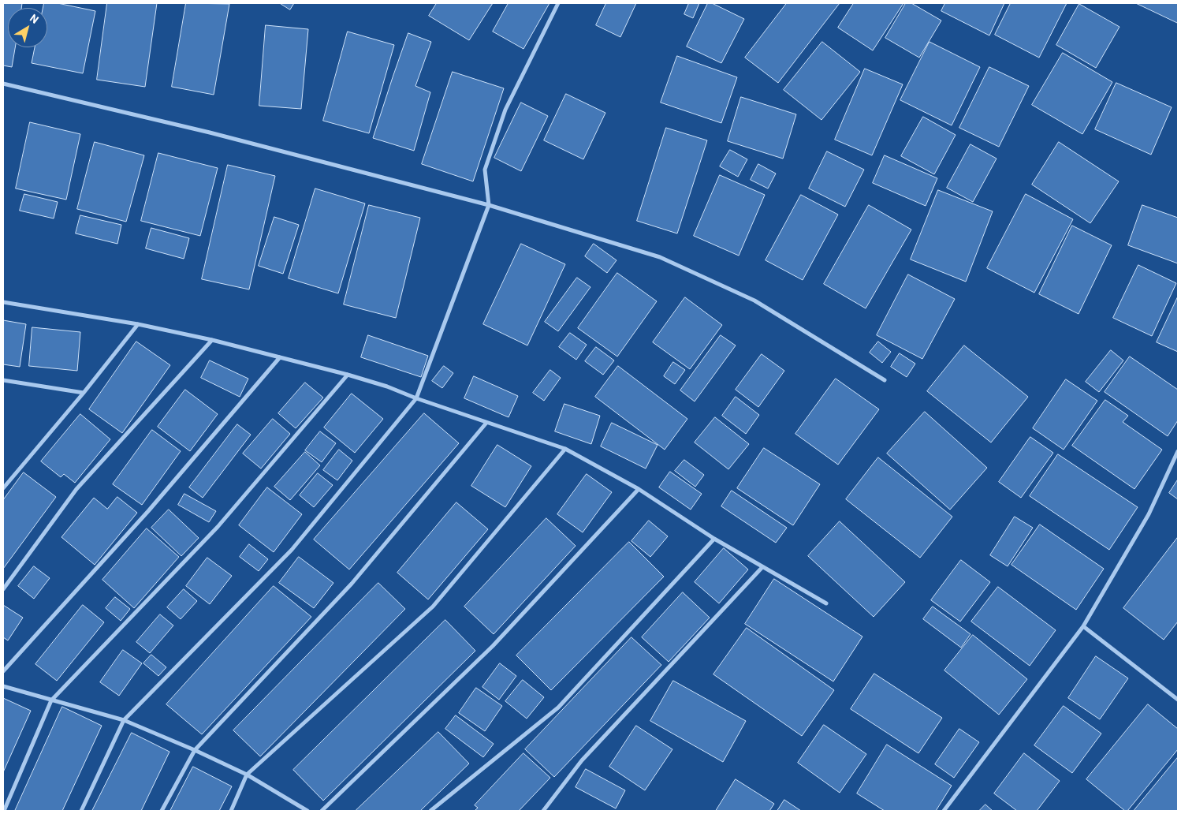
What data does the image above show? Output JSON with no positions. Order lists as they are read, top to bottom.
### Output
{
  "north": "top right"
}
